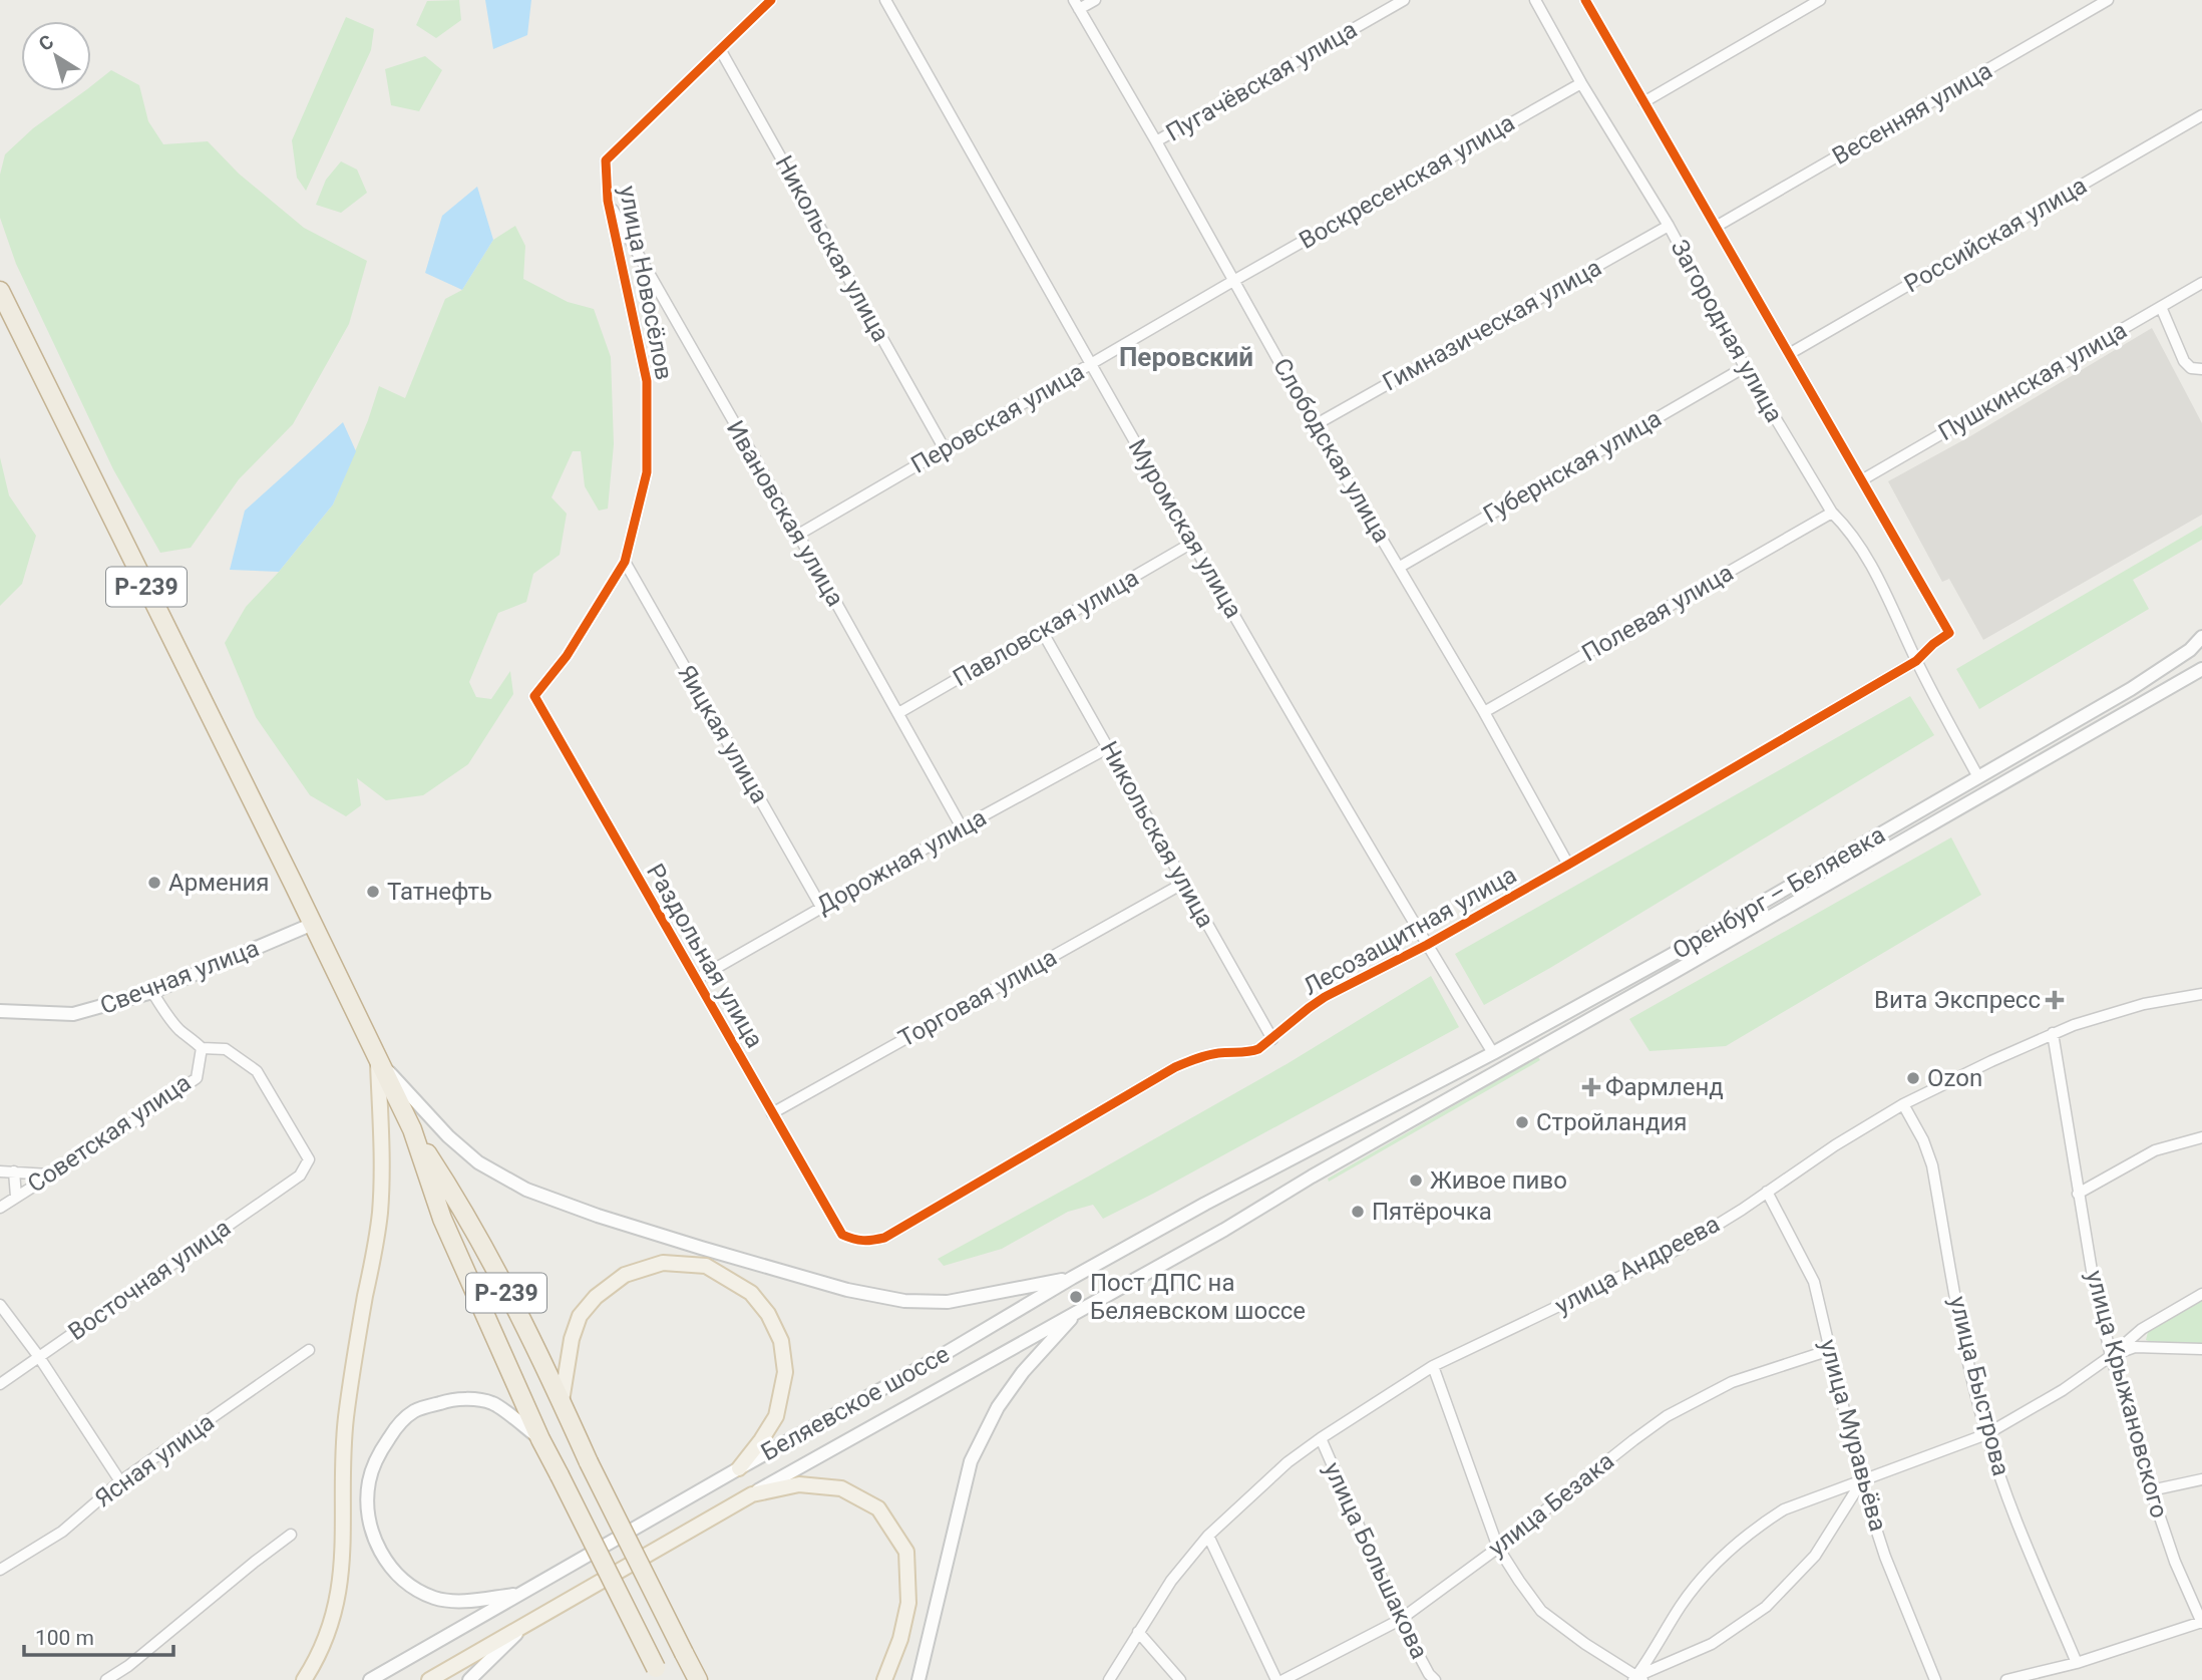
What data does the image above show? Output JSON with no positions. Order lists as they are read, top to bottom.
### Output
{
  "streets": {
    "highway": ["Р-239"],
    "main road": ["Оренбург – Беляевка", "Свечная улица", "Беляевское шоссе"],
    "street": [
      "Пугачёвская улица",
      "Весенняя улица",
      "Воскресенская улица",
      "Российская улица",
      "Никольская улица",
      "улица Новосёлов",
      "Гимназическая улица",
      "Загородная улица",
      "Пушкинская улица",
      "Перовская улица",
      "Слободская улица",
      "Губернская улица",
      "Ивановская улица",
      "Муромская улица",
      "Полевая улица",
      "Павловская улица",
      "Яицкая улица",
      "Дорожная улица",
      "Лесозащитная улица",
      "Раздольная улица",
      "Торговая улица",
      "Советская улица",
      "улица Андреева",
      "Восточная улица",
      "улица Быстрова",
      "улица Крыжановского",
      "улица Муравьёва",
      "Ясная улица",
      "улица Безака",
      "улица Большакова"
    ]
  },
  "crossings": [
    ["Пугачёвская улица", "Слободская улица"],
    ["Воскресенская улица", "Загородная улица"],
    ["Воскресенская улица", "Перовская улица"],
    ["Воскресенская улица", "Слободская улица"],
    ["Никольская улица", "улица Новосёлов"],
    ["Никольская улица", "Перовская улица"],
    ["Никольская улица", "Павловская улица"],
    ["Никольская улица", "Дорожная улица"],
    ["Никольская улица", "Лесозащитная улица"],
    ["Никольская улица", "Торговая улица"],
    ["улица Новосёлов", "Ивановская улица"],
    ["улица Новосёлов", "Яицкая улица"],
    ["улица Новосёлов", "Раздольная улица"],
    ["Гимназическая улица", "Загородная улица"],
    ["Гимназическая улица", "Слободская улица"],
    ["Загородная улица", "Губернская улица"],
    ["Загородная улица", "Полевая улица"],
    ["Загородная улица", "Оренбург – Беляевка"],
    ["Загородная улица", "Лесозащитная улица"],
    ["Пушкинская улица", "Лесозащитная улица"],
    ["Перовская улица", "Слободская улица"],
    ["Перовская улица", "Ивановская улица"],
    ["Перовская улица", "Муромская улица"],
    ["Слободская улица", "Губернская улица"],
    ["Слободская улица", "Полевая улица"],
    ["Слободская улица", "Лесозащитная улица"],
    ["Ивановская улица", "Павловская улица"],
    ["Ивановская улица", "Дорожная улица"],
    ["Муромская улица", "Павловская улица"],
    ["Муромская улица", "Оренбург – Беляевка"],
    ["Муромская улица", "Лесозащитная улица"],
    ["Р-239", "Свечная улица"],
    ["Яицкая улица", "Дорожная улица"],
    ["Дорожная улица", "Раздольная улица"],
    ["Оренбург – Беляевка", "Беляевское шоссе"],
    ["Лесозащитная улица", "Раздольная улица"],
    ["Раздольная улица", "Торговая улица"],
    ["Советская улица", "Восточная улица"],
    ["улица Андреева", "улица Быстрова"],
    ["улица Андреева", "улица Крыжановского"],
    ["улица Андреева", "улица Муравьёва"],
    ["улица Андреева", "улица Большакова"],
    ["улица Муравьёва", "улица Безака"],
    ["улица Безака", "улица Большакова"]
  ],
  "districts": ["Перовский"],
  "places": {
    "other": [
      "Армения",
      "Татнефть",
      "Ozon",
      "Стройландия",
      "Живое пиво",
      "Пятёрочка",
      "Пост ДПС на Беляевском шоссе"
    ],
    "health": ["Вита Экспресс", "Фармленд"]
  },
  "scale_bar": "100 m",
  "north": "top left"
}
